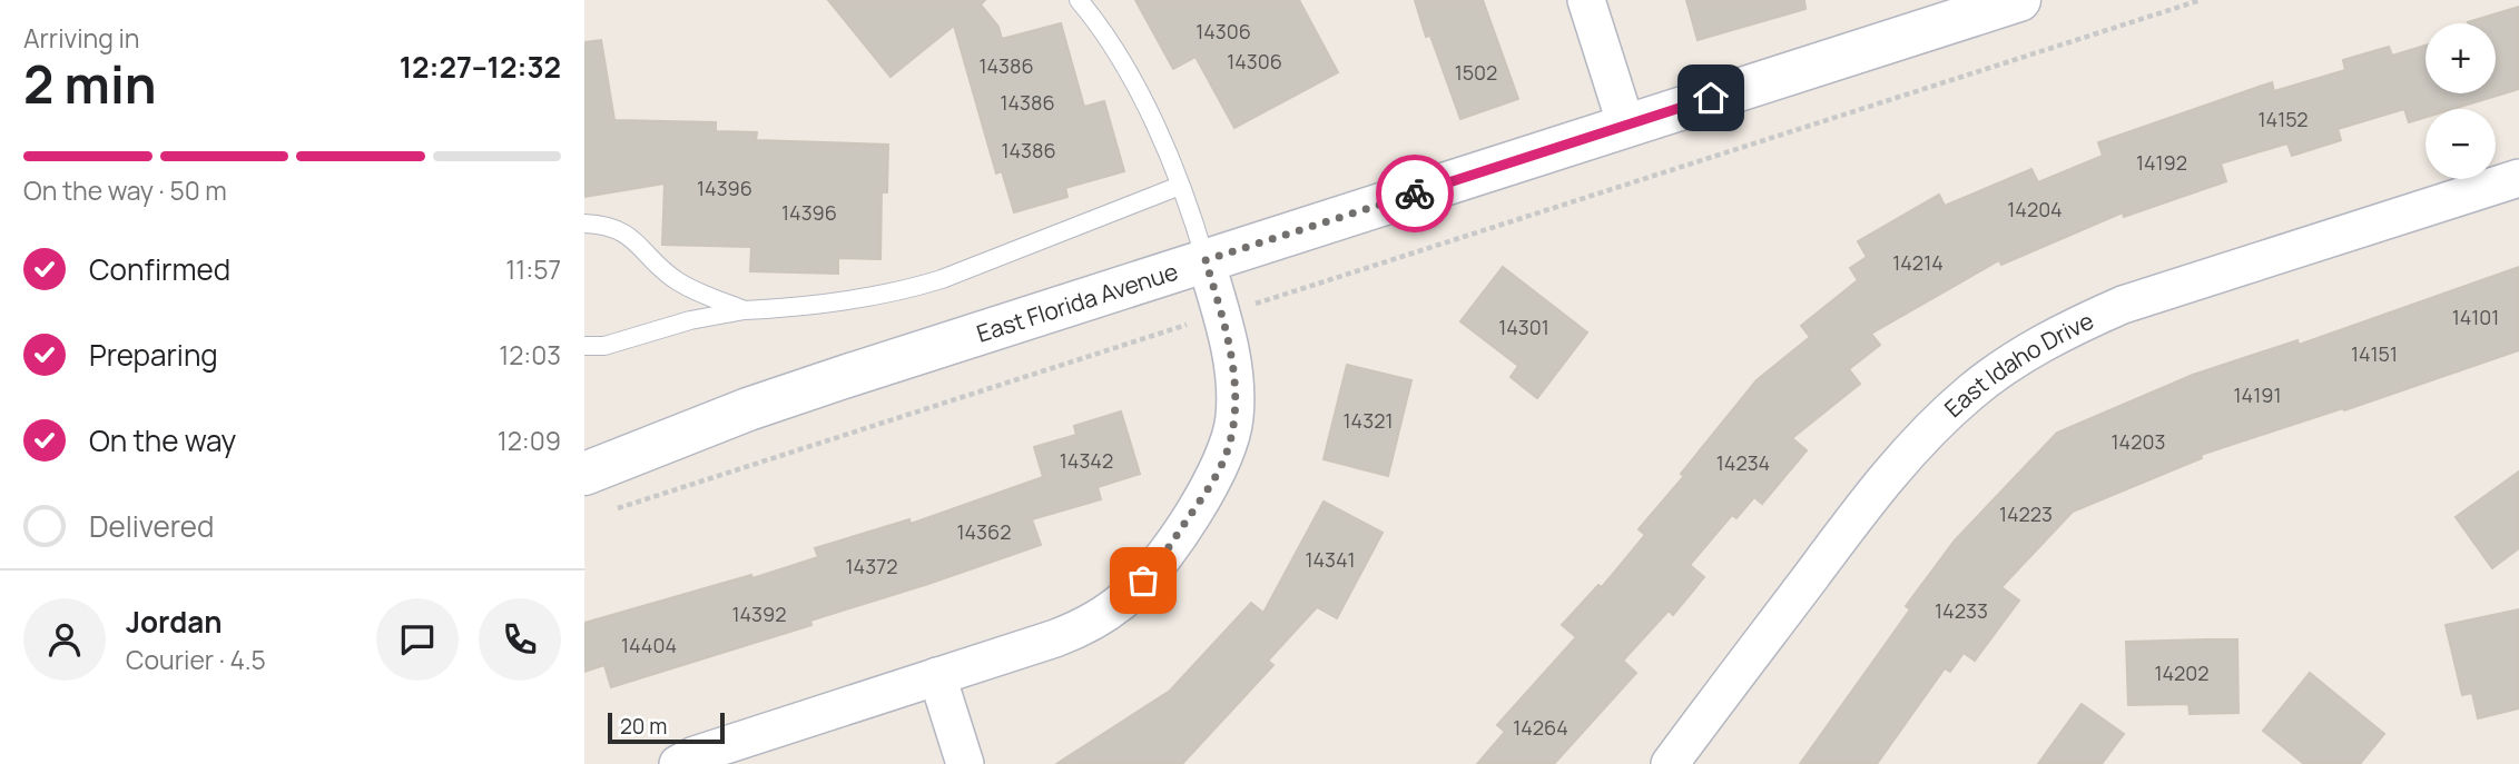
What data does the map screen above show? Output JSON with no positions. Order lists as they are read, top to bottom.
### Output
{
  "streets": {
    "street": ["East Florida Avenue", "East Idaho Drive"]
  },
  "house_numbers": [
    "14306",
    "14306",
    "14386",
    "1502",
    "14386",
    "14152",
    "14386",
    "14192",
    "14396",
    "14204",
    "14396",
    "14214",
    "14101",
    "14301",
    "14151",
    "14191",
    "14321",
    "14203",
    "14342",
    "14234",
    "14223",
    "14362",
    "14341",
    "14372",
    "14233",
    "14392",
    "14404",
    "14202",
    "14264"
  ],
  "scale_bar": "20 m",
  "page": {
    "heading": ["2 min", "Arriving in", "12:27–12:32"],
    "panel": ["Jordan", "Courier · 4.5"],
    "map_buttons": ["+", "−"],
    "bar": "On the way · 50 m",
    "list": [
      ["Confirmed", "11:57"],
      ["Preparing", "12:03"],
      ["On the way", "12:09"],
      "Delivered"
    ],
    "scale": "20 m"
  }
}
